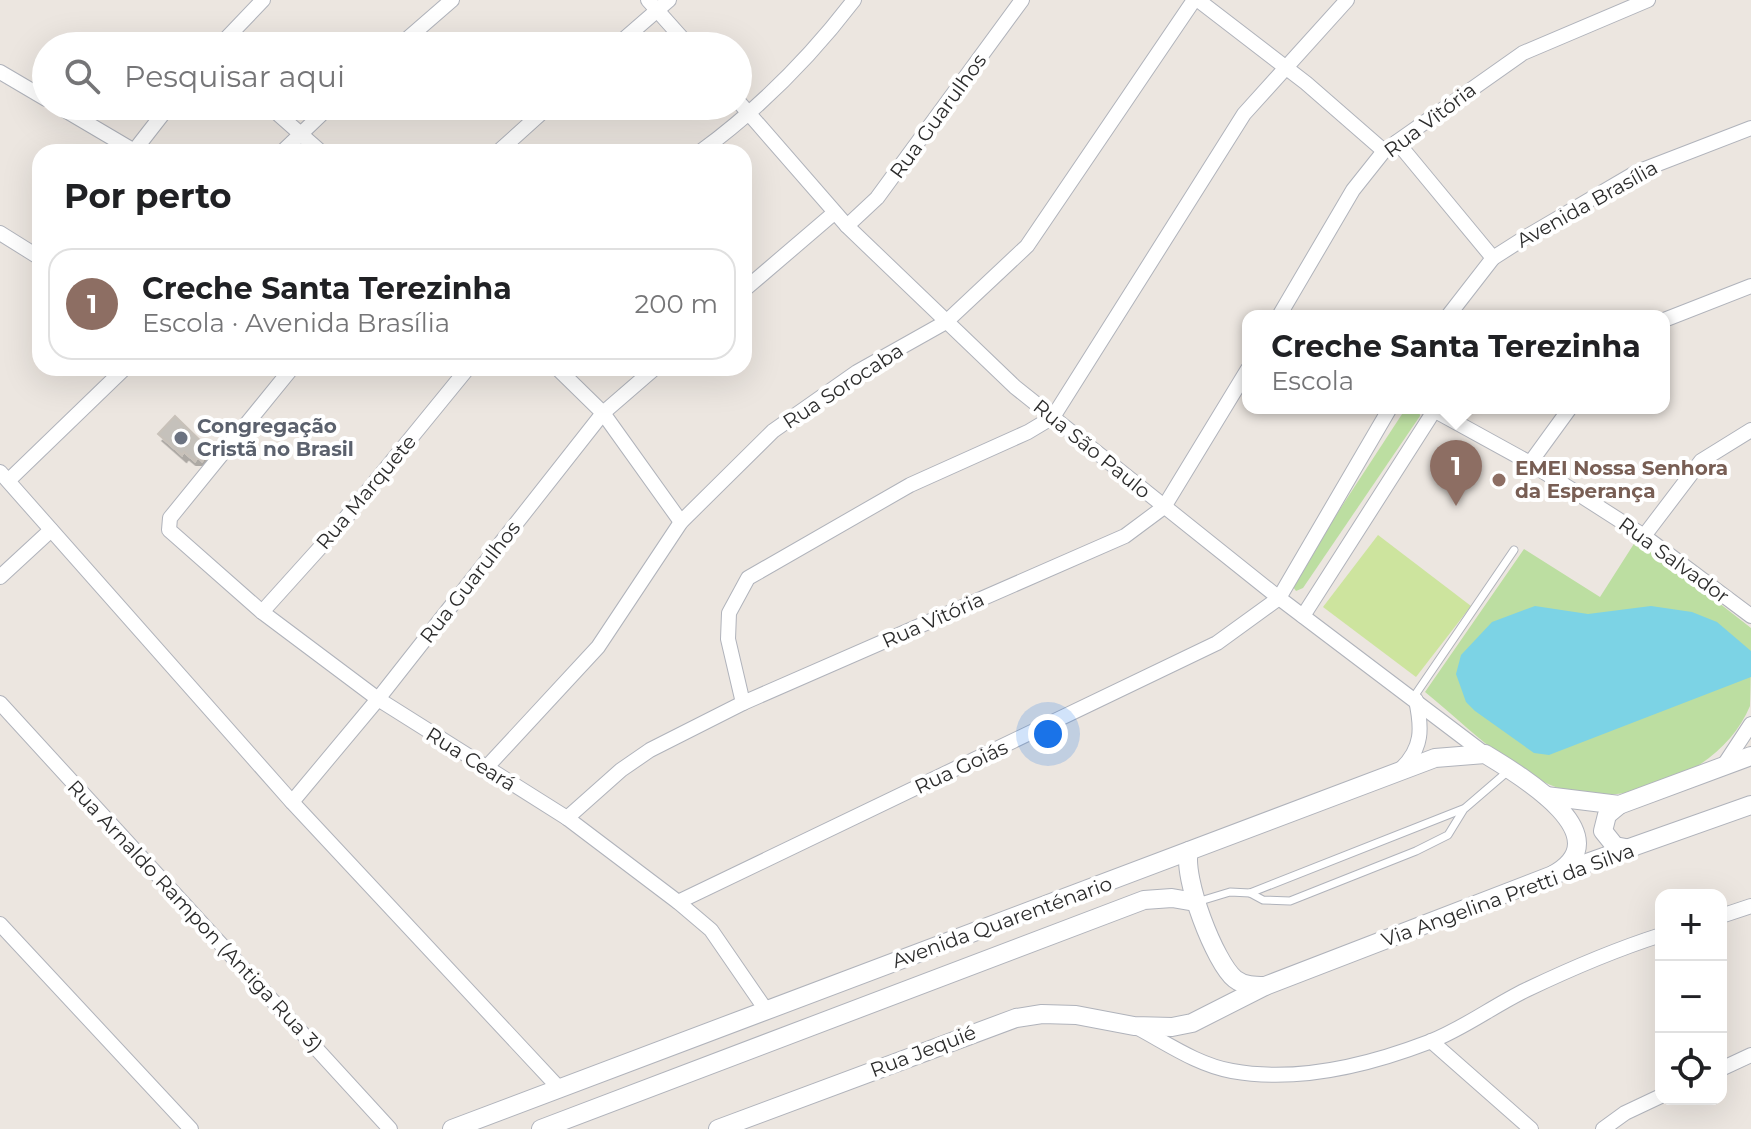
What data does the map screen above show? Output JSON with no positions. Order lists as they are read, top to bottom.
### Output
{
  "streets": {
    "main road": ["Via Angelina Pretti da Silva", "Avenida Quarenténario", "Rua Jequié"],
    "street": [
      "Rua Guarulhos",
      "Rua Vitória",
      "Avenida Brasília",
      "Rua Sorocaba",
      "Rua São Paulo",
      "Rua Marquete",
      "Rua Salvador",
      "Rua Ceará",
      "Rua Goiás",
      "Rua Arnaldo Rampon (Antiga Rua 3)"
    ]
  },
  "crossings": [
    ["Rua Guarulhos", "Rua São Paulo"],
    ["Rua Guarulhos", "Rua Ceará"],
    ["Rua Vitória", "Rua São Paulo"],
    ["Rua Vitória", "Rua Ceará"],
    ["Rua Sorocaba", "Rua São Paulo"],
    ["Rua Sorocaba", "Rua Ceará"],
    ["Rua São Paulo", "Rua Goiás"],
    ["Rua São Paulo", "Avenida Quarenténario"],
    ["Rua Marquete", "Rua Ceará"],
    ["Rua Ceará", "Rua Goiás"],
    ["Rua Ceará", "Avenida Quarenténario"],
    ["Via Angelina Pretti da Silva", "Rua Jequié"]
  ],
  "places": ["Congregação Cristã no Brasil", "EMEI Nossa Senhora da Esperança"],
  "page": {
    "search": "Pesquisar aqui",
    "heading": "Por perto",
    "list": [
      {
        "mark": "1",
        "name": "Creche Santa Terezinha",
        "note": "Escola · Avenida Brasília",
        "value": "200 m"
      }
    ],
    "popup": ["Creche Santa Terezinha", "Escola"],
    "pins": "1",
    "map_buttons": ["+", "−"]
  }
}
